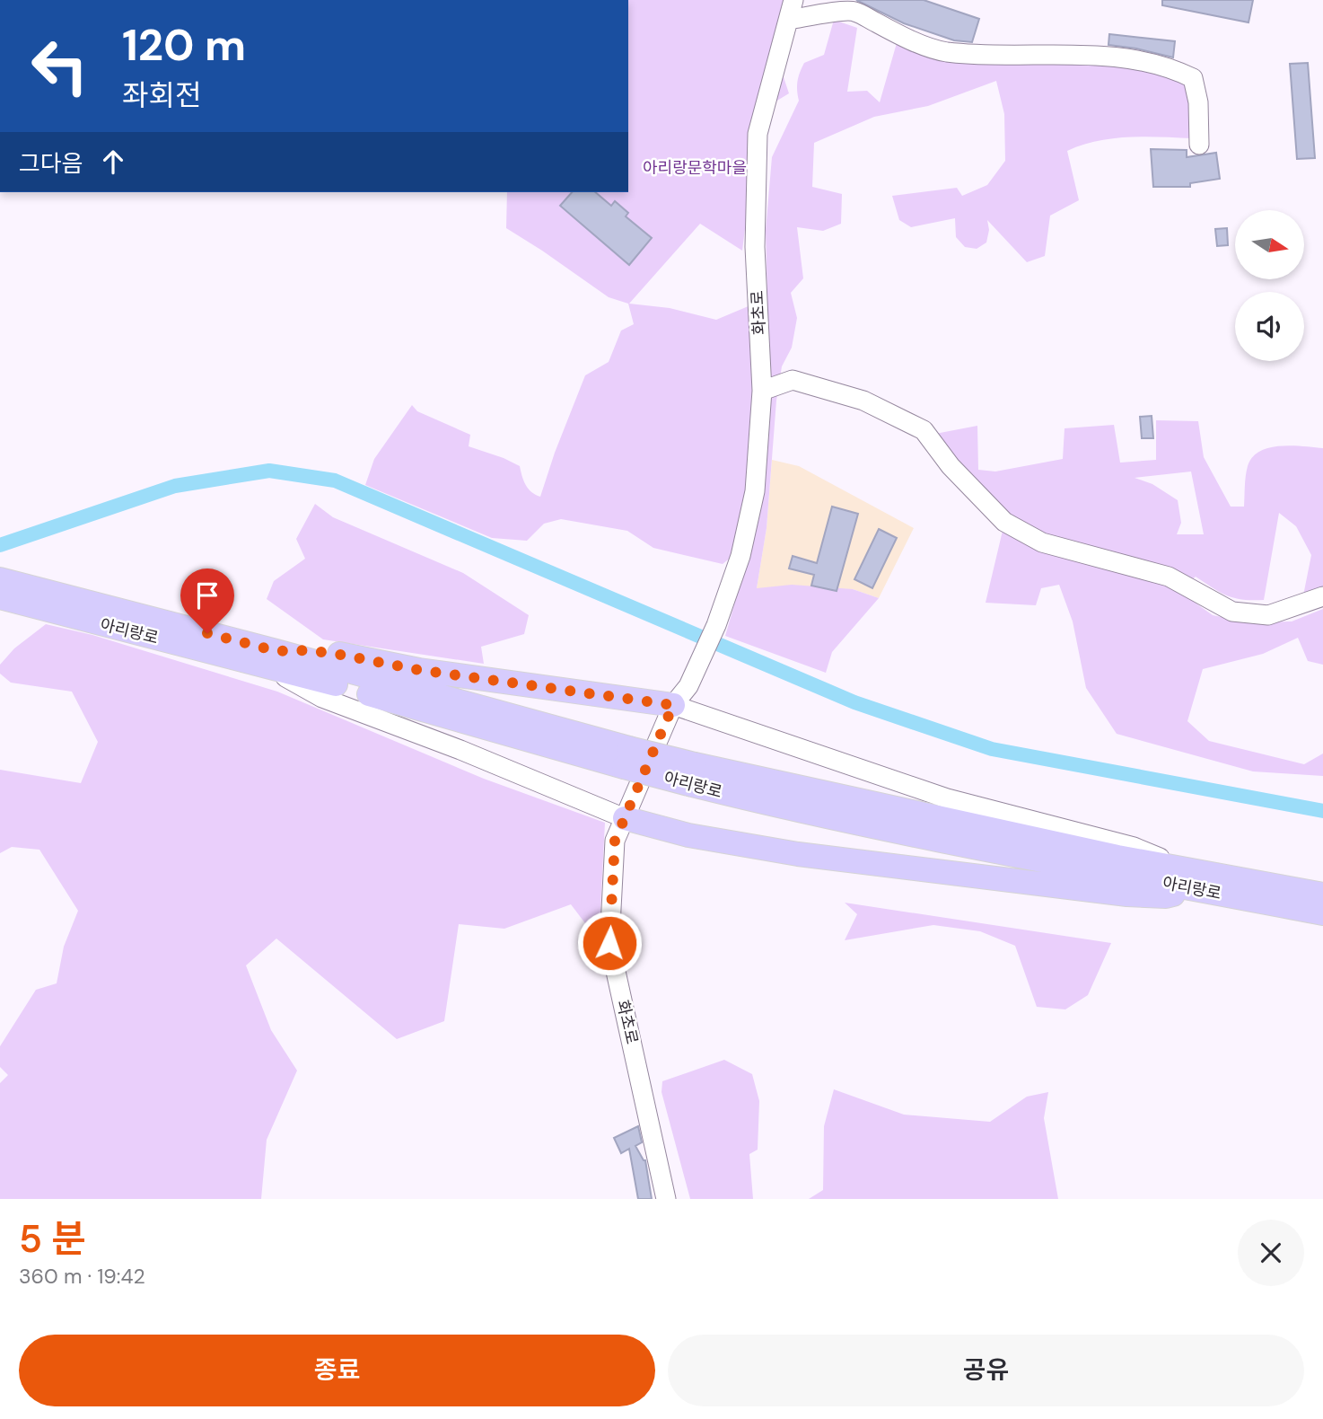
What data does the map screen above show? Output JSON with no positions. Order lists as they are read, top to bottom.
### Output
{
  "streets": {
    "main road": ["아리랑로"],
    "street": ["화초로"]
  },
  "parks": ["아리랑문학마을"],
  "north": "right",
  "page": {
    "turn": ["120 m", "좌회전"],
    "then": "그다음",
    "heading": ["5 분", "360 m · 19:42"],
    "buttons": ["종료", "공유"]
  }
}
